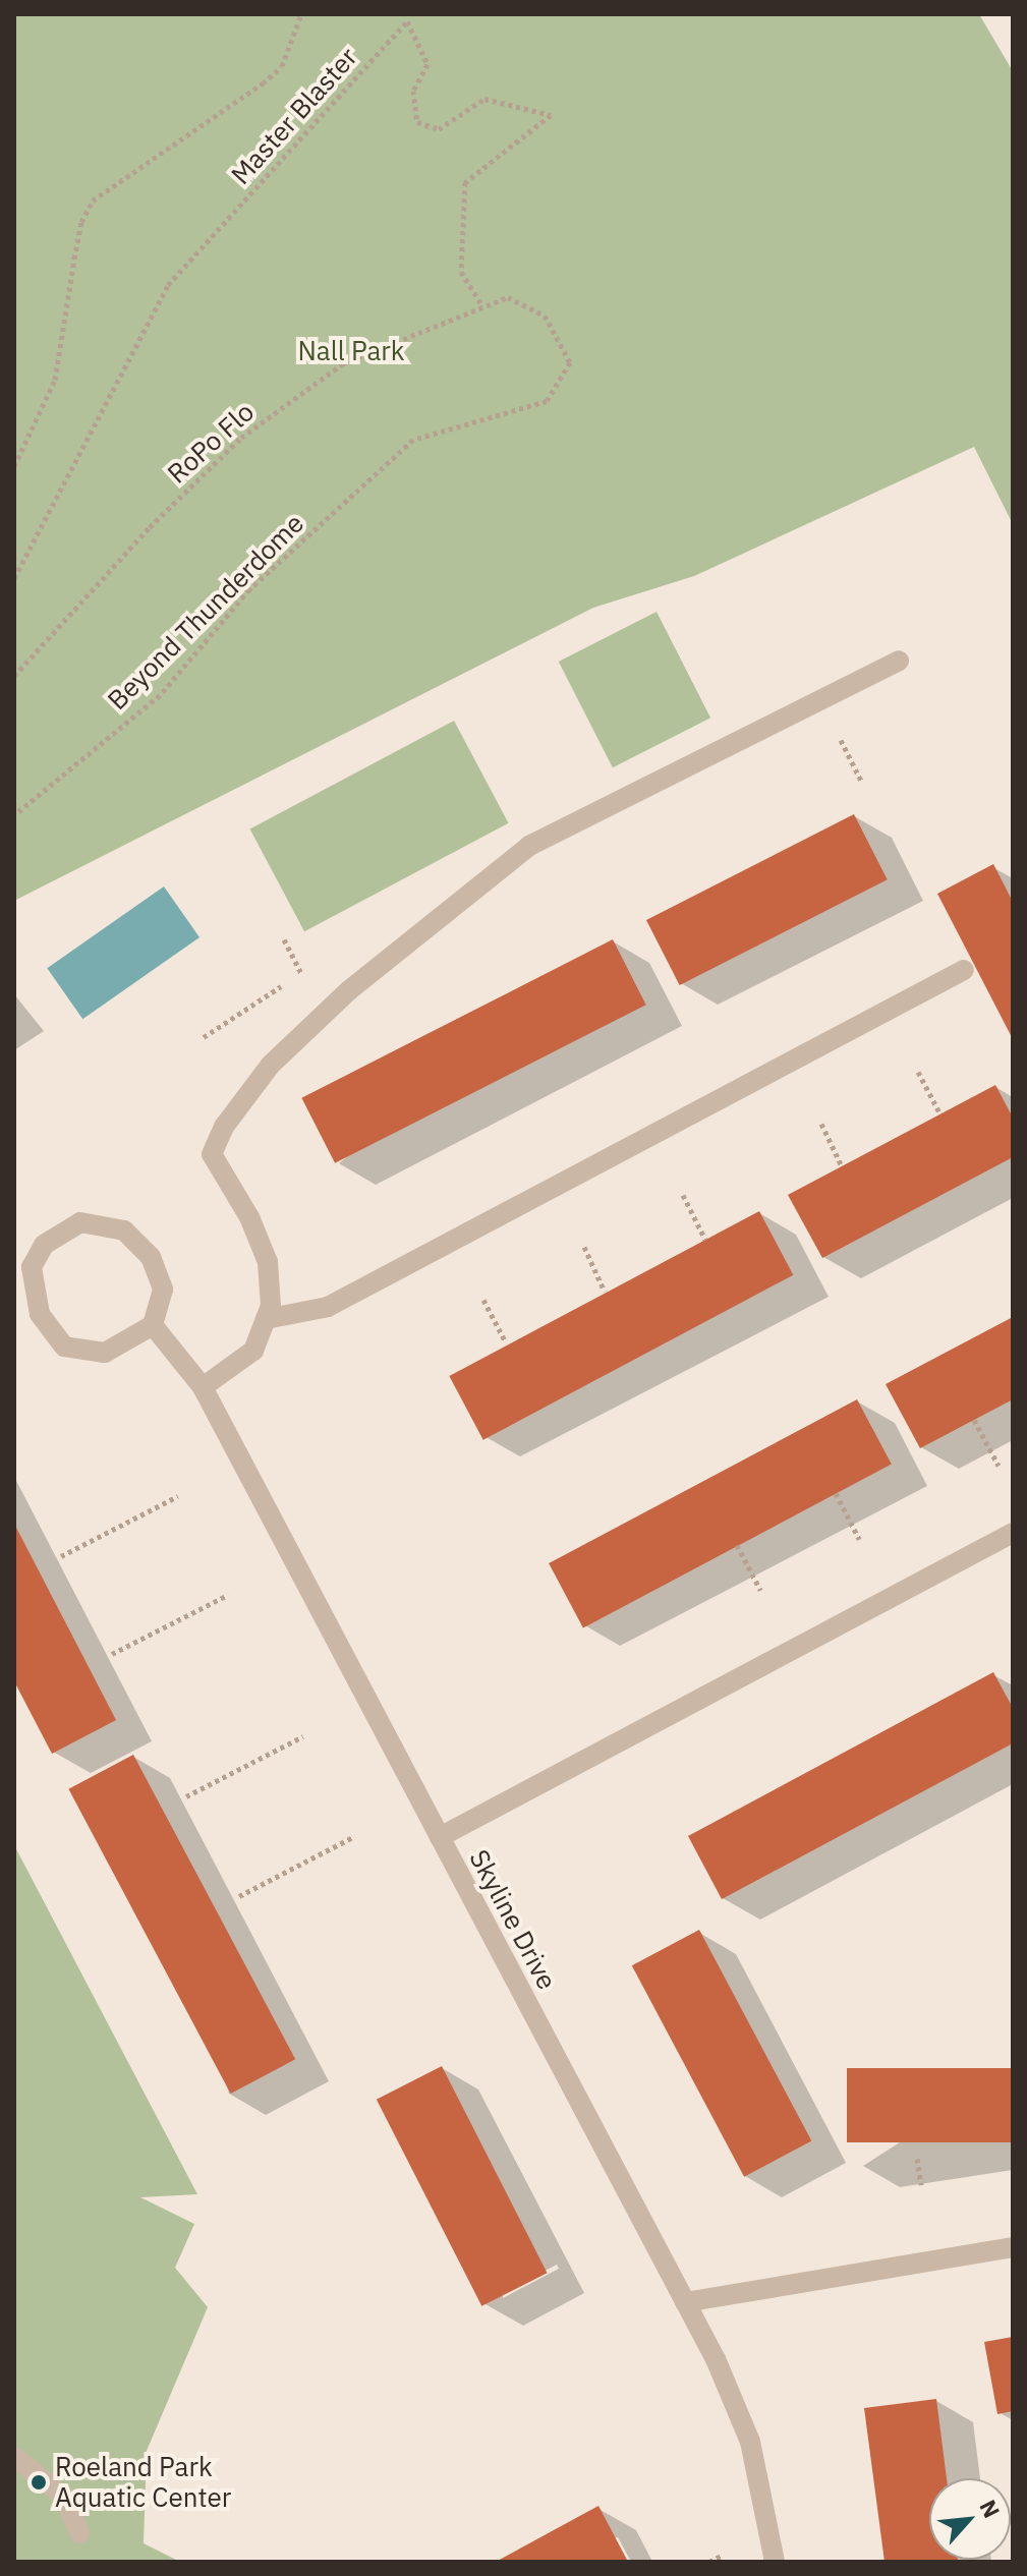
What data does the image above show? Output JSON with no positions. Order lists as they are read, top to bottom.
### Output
{
  "streets": {
    "street": ["Skyline Drive"],
    "path": ["Master Blaster", "RoPo Flo", "Beyond Thunderdome"]
  },
  "crossings": [
    ["Master Blaster", "RoPo Flo"],
    ["Master Blaster", "Beyond Thunderdome"],
    ["RoPo Flo", "Beyond Thunderdome"]
  ],
  "parks": ["Nall Park"],
  "places": ["Roeland Park Aquatic Center"],
  "north": "top right"
}
